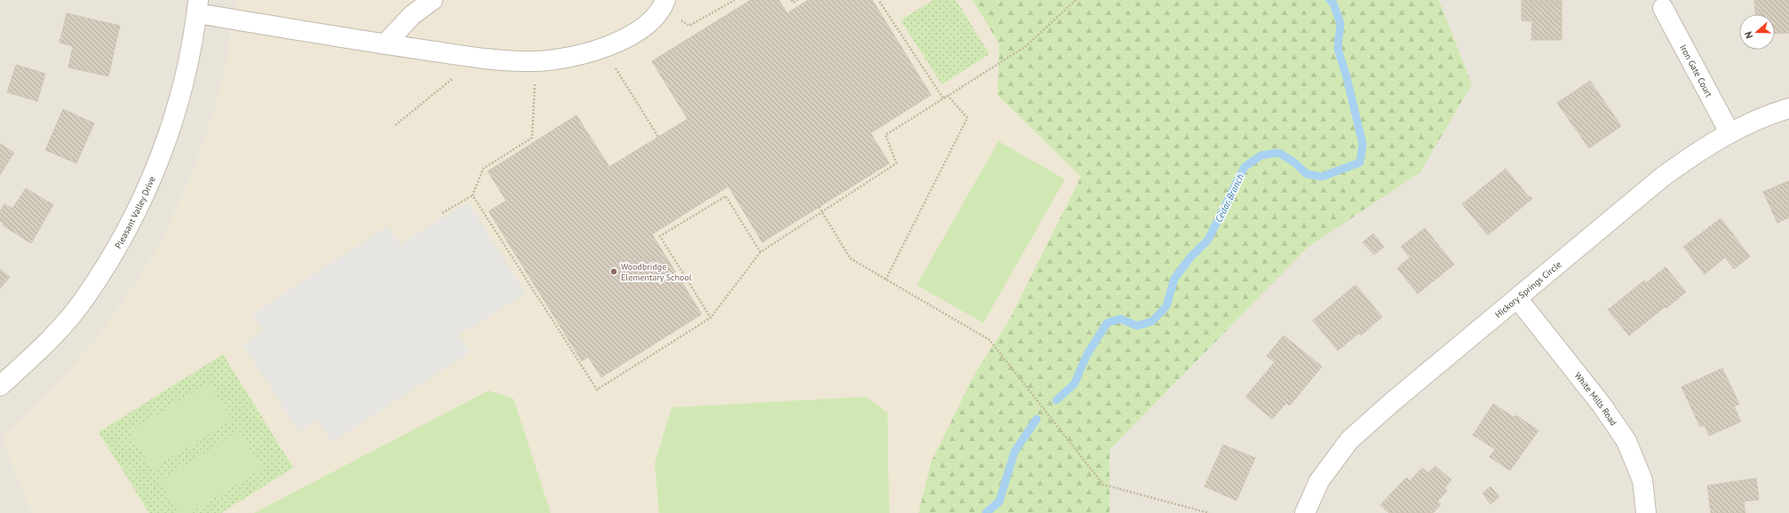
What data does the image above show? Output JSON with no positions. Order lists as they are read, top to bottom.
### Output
{
  "streets": {
    "street": [
      "Iron Gate Court",
      "Pleasant Valley Drive",
      "Hickory Springs Circle",
      "White Mills Road"
    ]
  },
  "crossings": [
    ["Iron Gate Court", "Hickory Springs Circle"],
    ["Hickory Springs Circle", "White Mills Road"]
  ],
  "water": ["Cedar Branch"],
  "places": ["Woodbridge Elementary School"],
  "north": "left"
}
